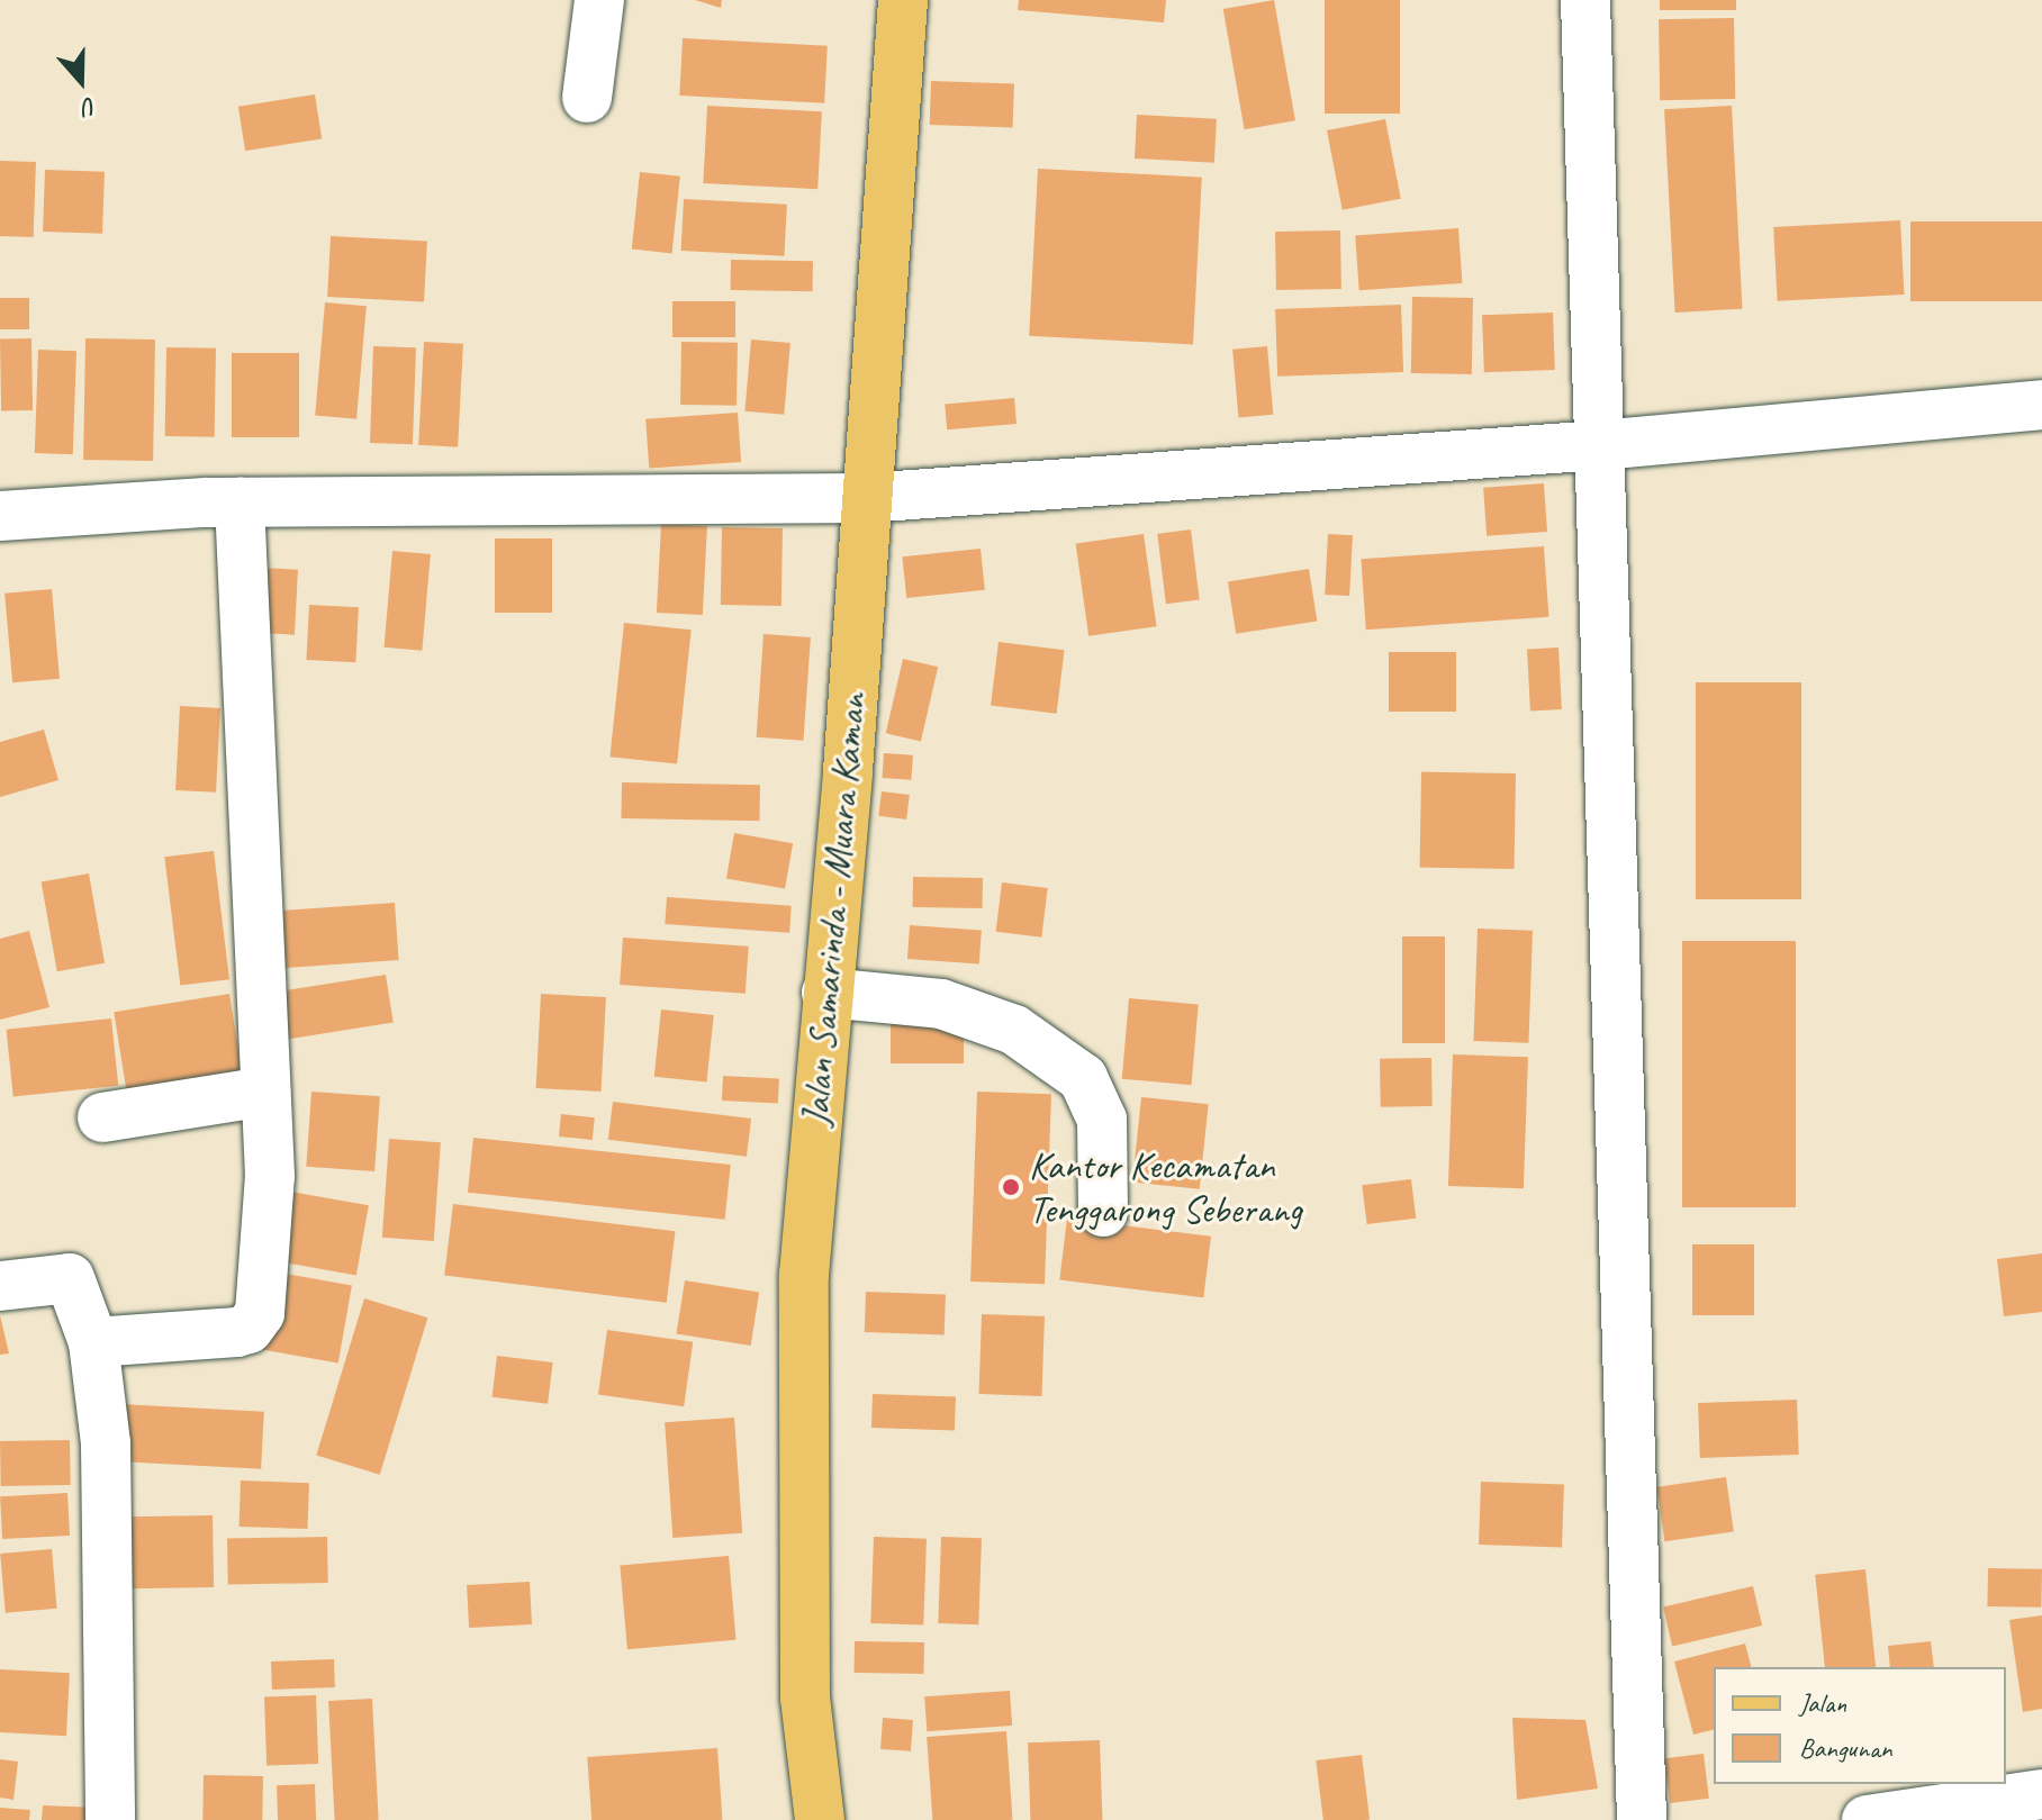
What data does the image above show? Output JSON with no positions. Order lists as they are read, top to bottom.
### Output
{
  "streets": {
    "main road": ["Jalan Samarinda - Muara Kaman"]
  },
  "places": ["Kantor Kecamatan Tenggarong Seberang"],
  "legend": ["Jalan", "Bangunan"],
  "north": "bottom"
}
